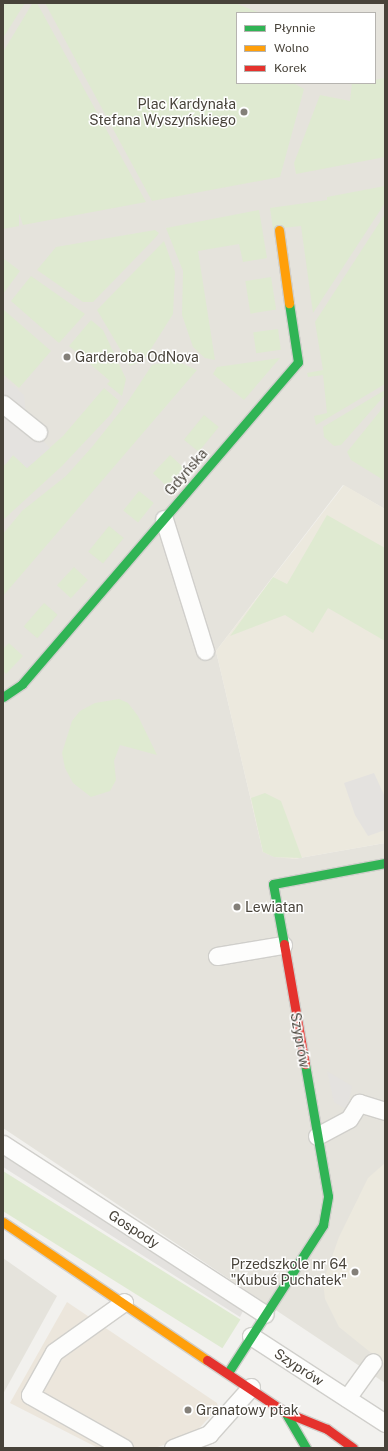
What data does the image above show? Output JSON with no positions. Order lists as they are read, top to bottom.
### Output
{
  "streets": {
    "street": ["Gdyńska", "Szyprów", "Gospody"]
  },
  "crossings": [
    ["Szyprów", "Gospody"]
  ],
  "places": [
    "Plac Kardynała Stefana Wyszyńskiego",
    "Garderoba OdNova",
    "Lewiatan",
    "Przedszkole nr 64 \"Kubuś Puchatek\"",
    "Granatowy ptak"
  ],
  "legend": ["Płynnie", "Wolno", "Korek"]
}
